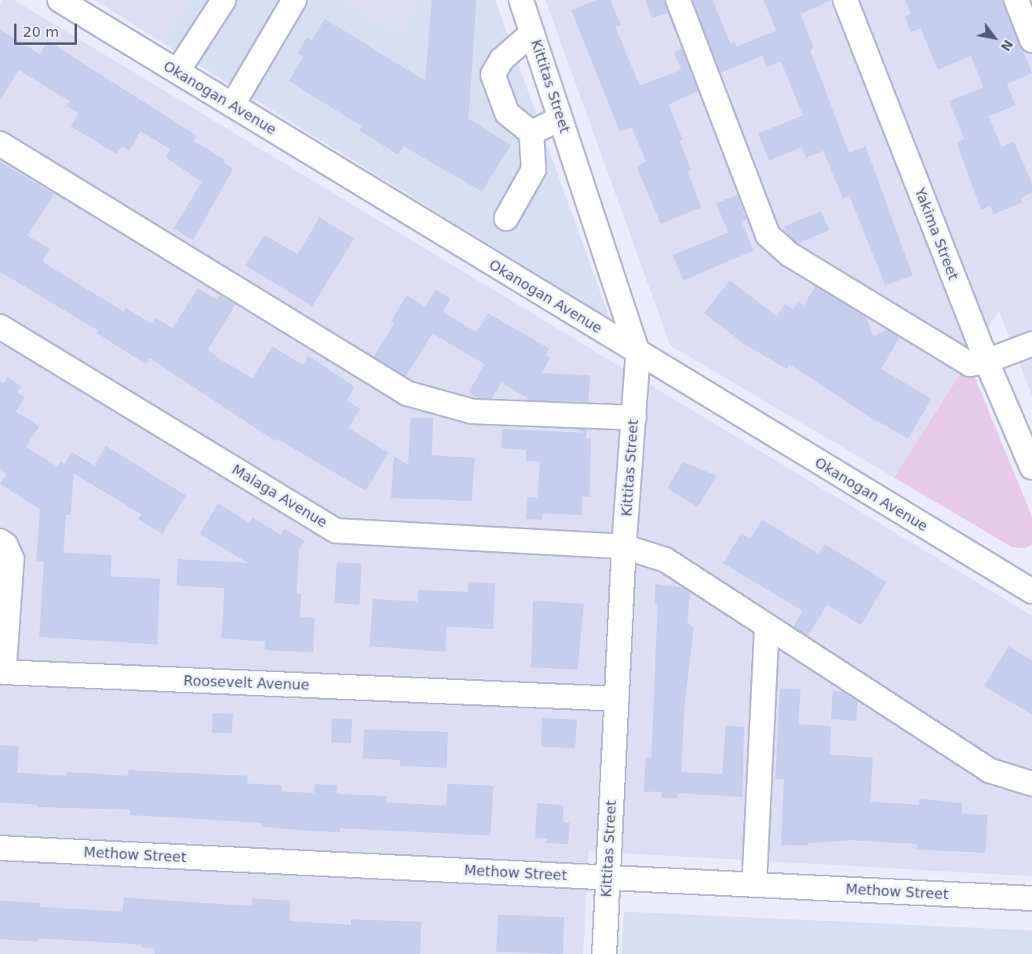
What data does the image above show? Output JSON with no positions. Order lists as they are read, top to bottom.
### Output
{
  "streets": {
    "street": [
      "Kittitas Street",
      "Okanogan Avenue",
      "Yakima Street",
      "Malaga Avenue",
      "Roosevelt Avenue",
      "Methow Street"
    ]
  },
  "crossings": [
    ["Kittitas Street", "Okanogan Avenue"],
    ["Kittitas Street", "Malaga Avenue"],
    ["Kittitas Street", "Roosevelt Avenue"],
    ["Kittitas Street", "Methow Street"]
  ],
  "scale_bar": "20 m",
  "north": "bottom right"
}
